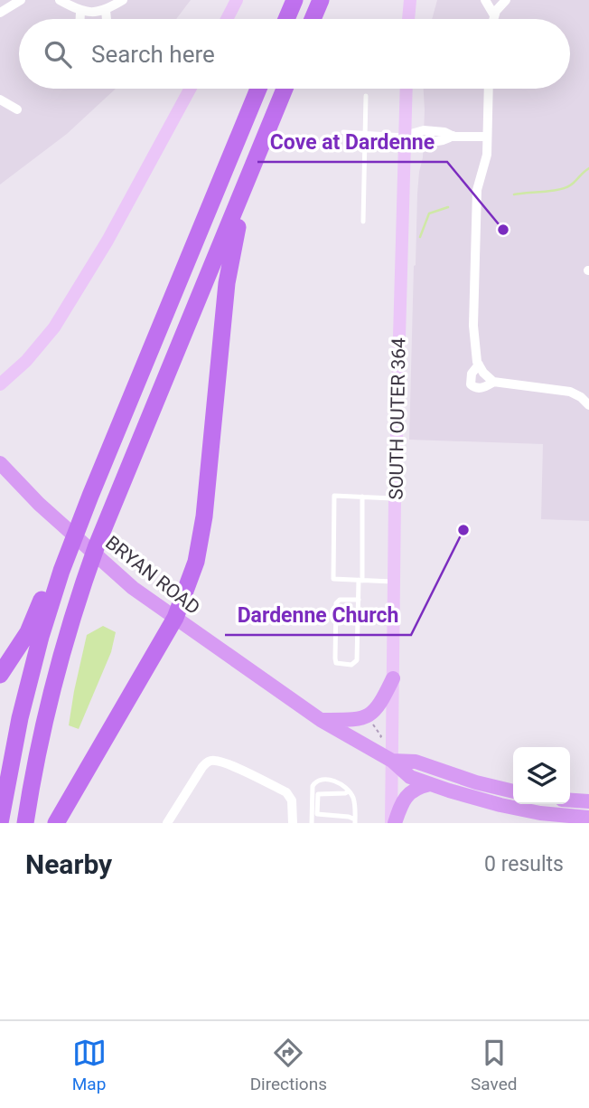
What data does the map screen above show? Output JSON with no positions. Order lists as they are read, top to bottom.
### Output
{
  "streets": {
    "main road": ["BRYAN ROAD"],
    "street": ["SOUTH OUTER 364"]
  },
  "crossings": [
    ["SOUTH OUTER 364", "BRYAN ROAD"]
  ],
  "places": ["Cove at Dardenne", "Dardenne Church"],
  "page": {
    "search": "Search here",
    "heading": ["Nearby", "0 results"],
    "nav": ["Map", "Directions", "Saved"]
  }
}
